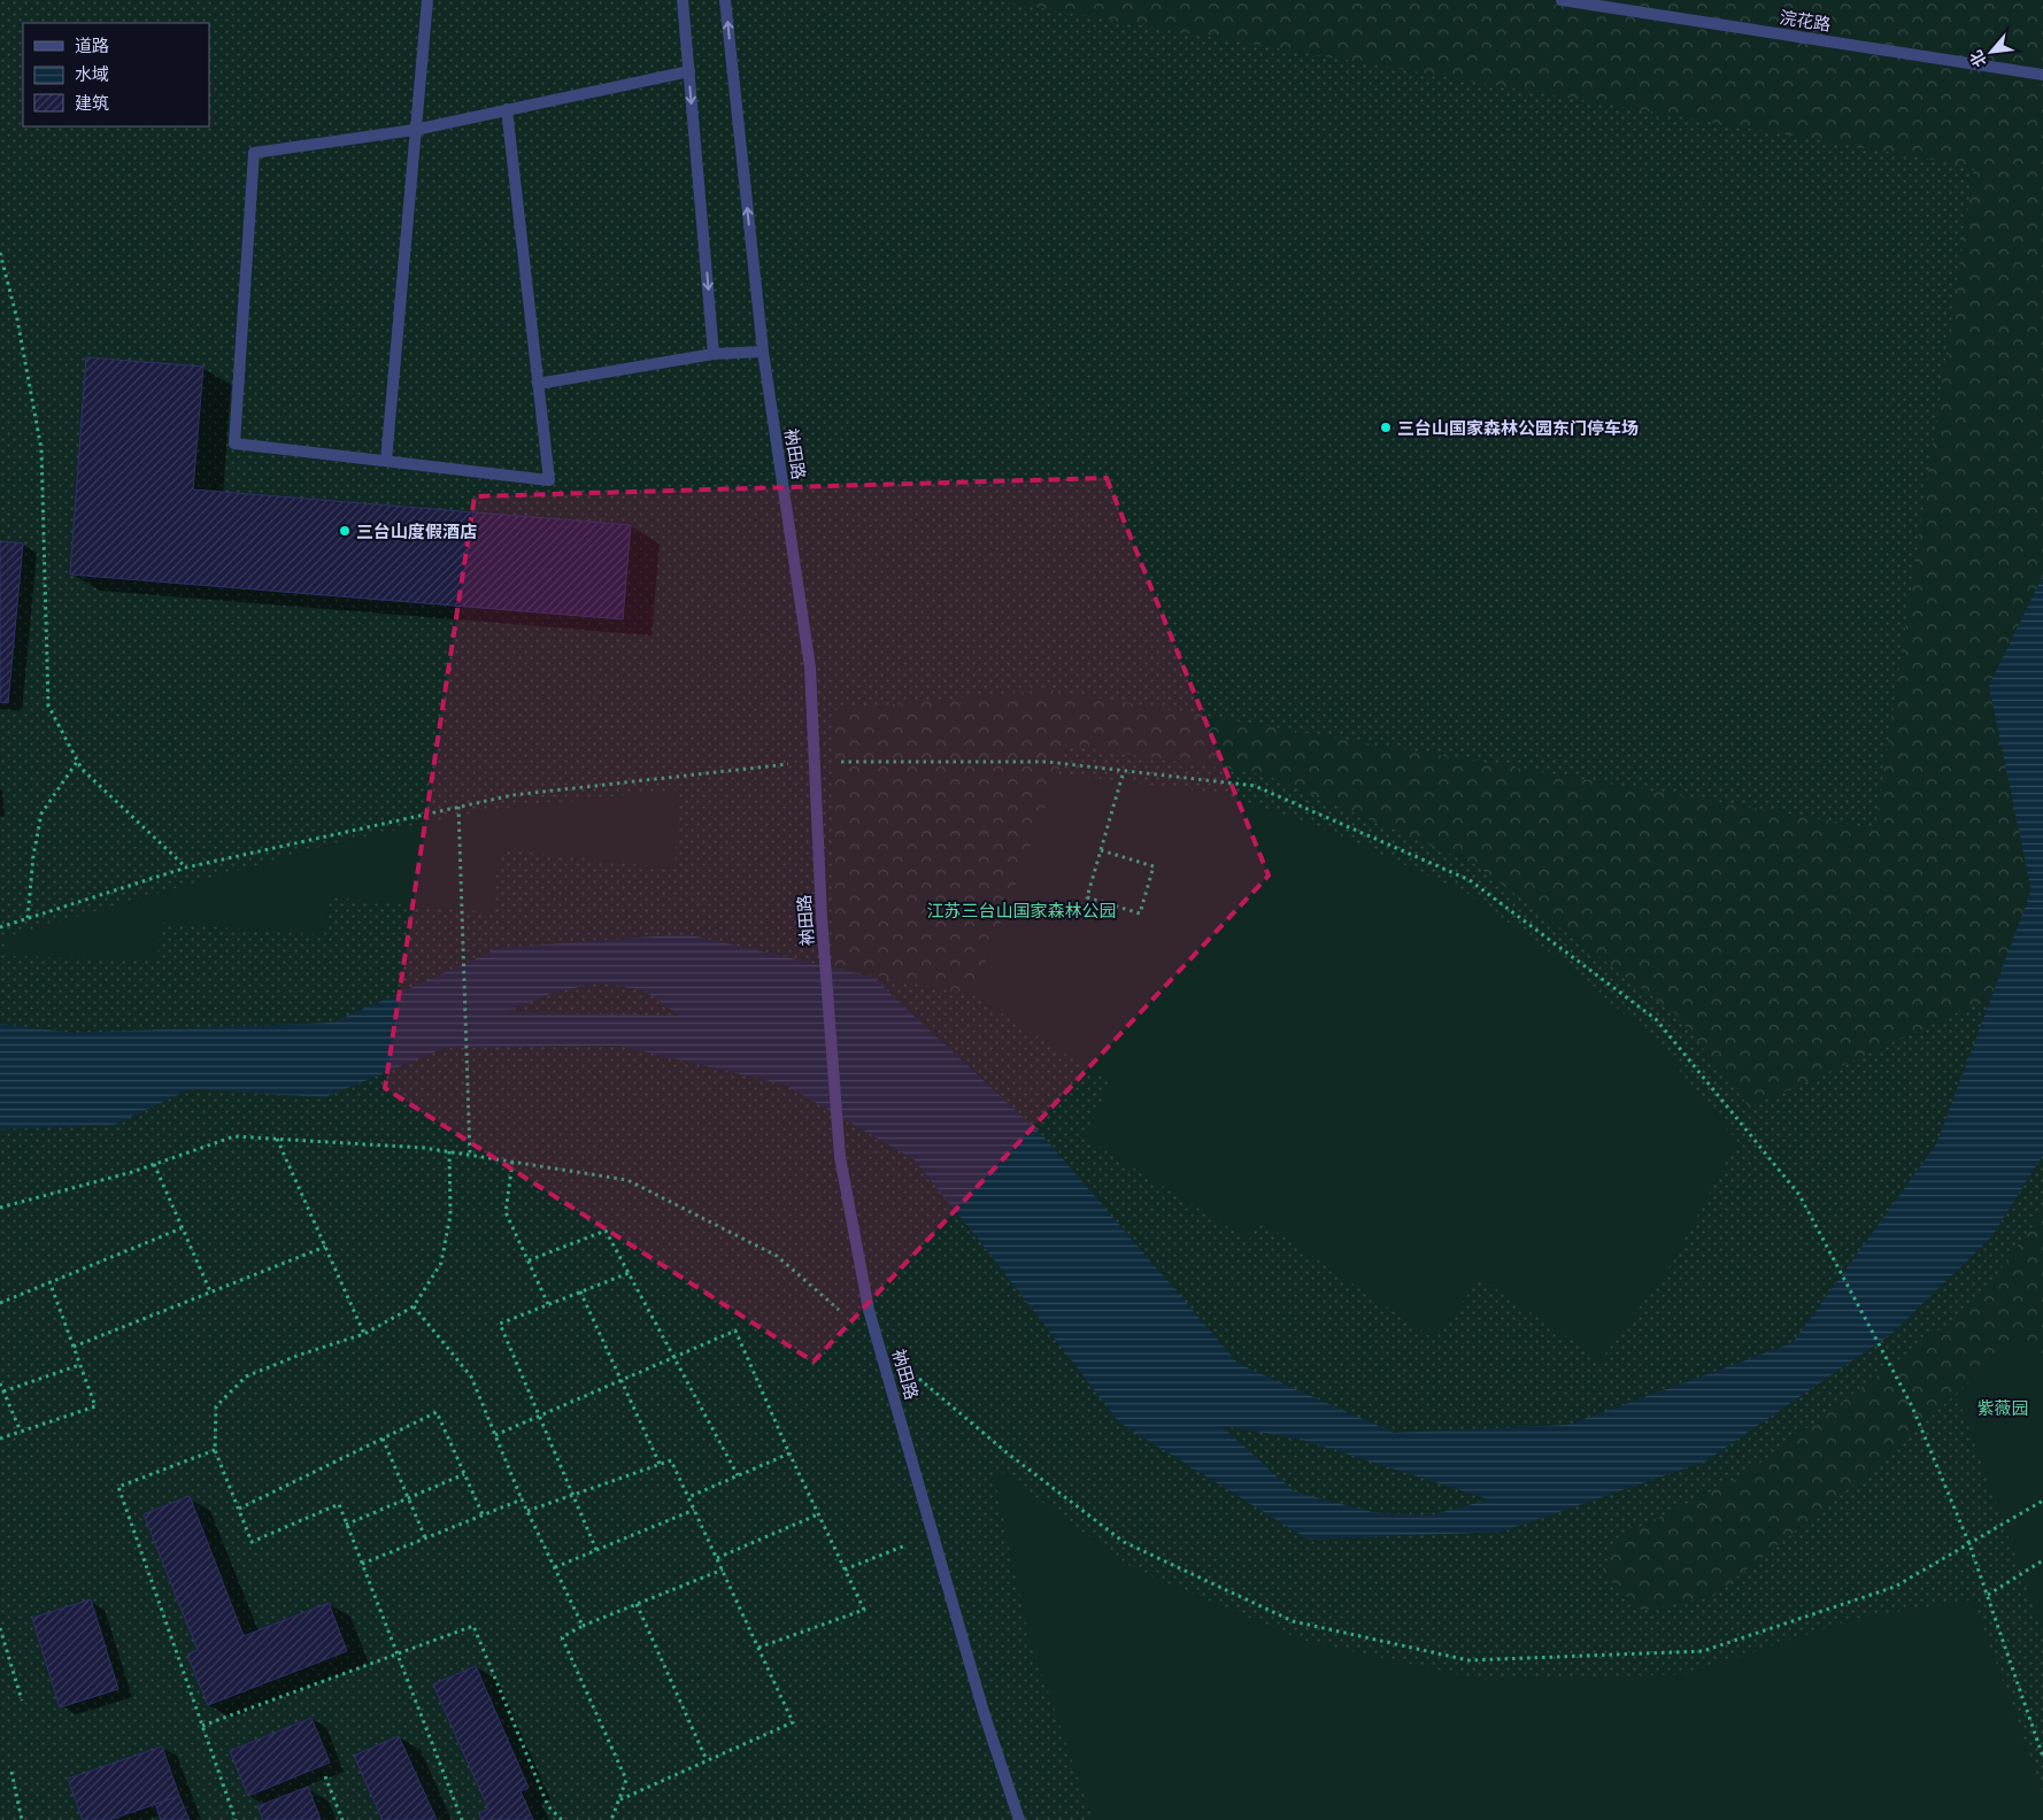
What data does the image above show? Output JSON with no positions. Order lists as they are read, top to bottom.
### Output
{
  "streets": {
    "street": ["浣花路", "衲田路"]
  },
  "parks": ["江苏三台山国家森林公园", "紫薇园"],
  "places": ["三台山国家森林公园东门停车场", "三台山度假酒店"],
  "legend": ["道路", "水域", "建筑"],
  "north": "bottom left"
}
